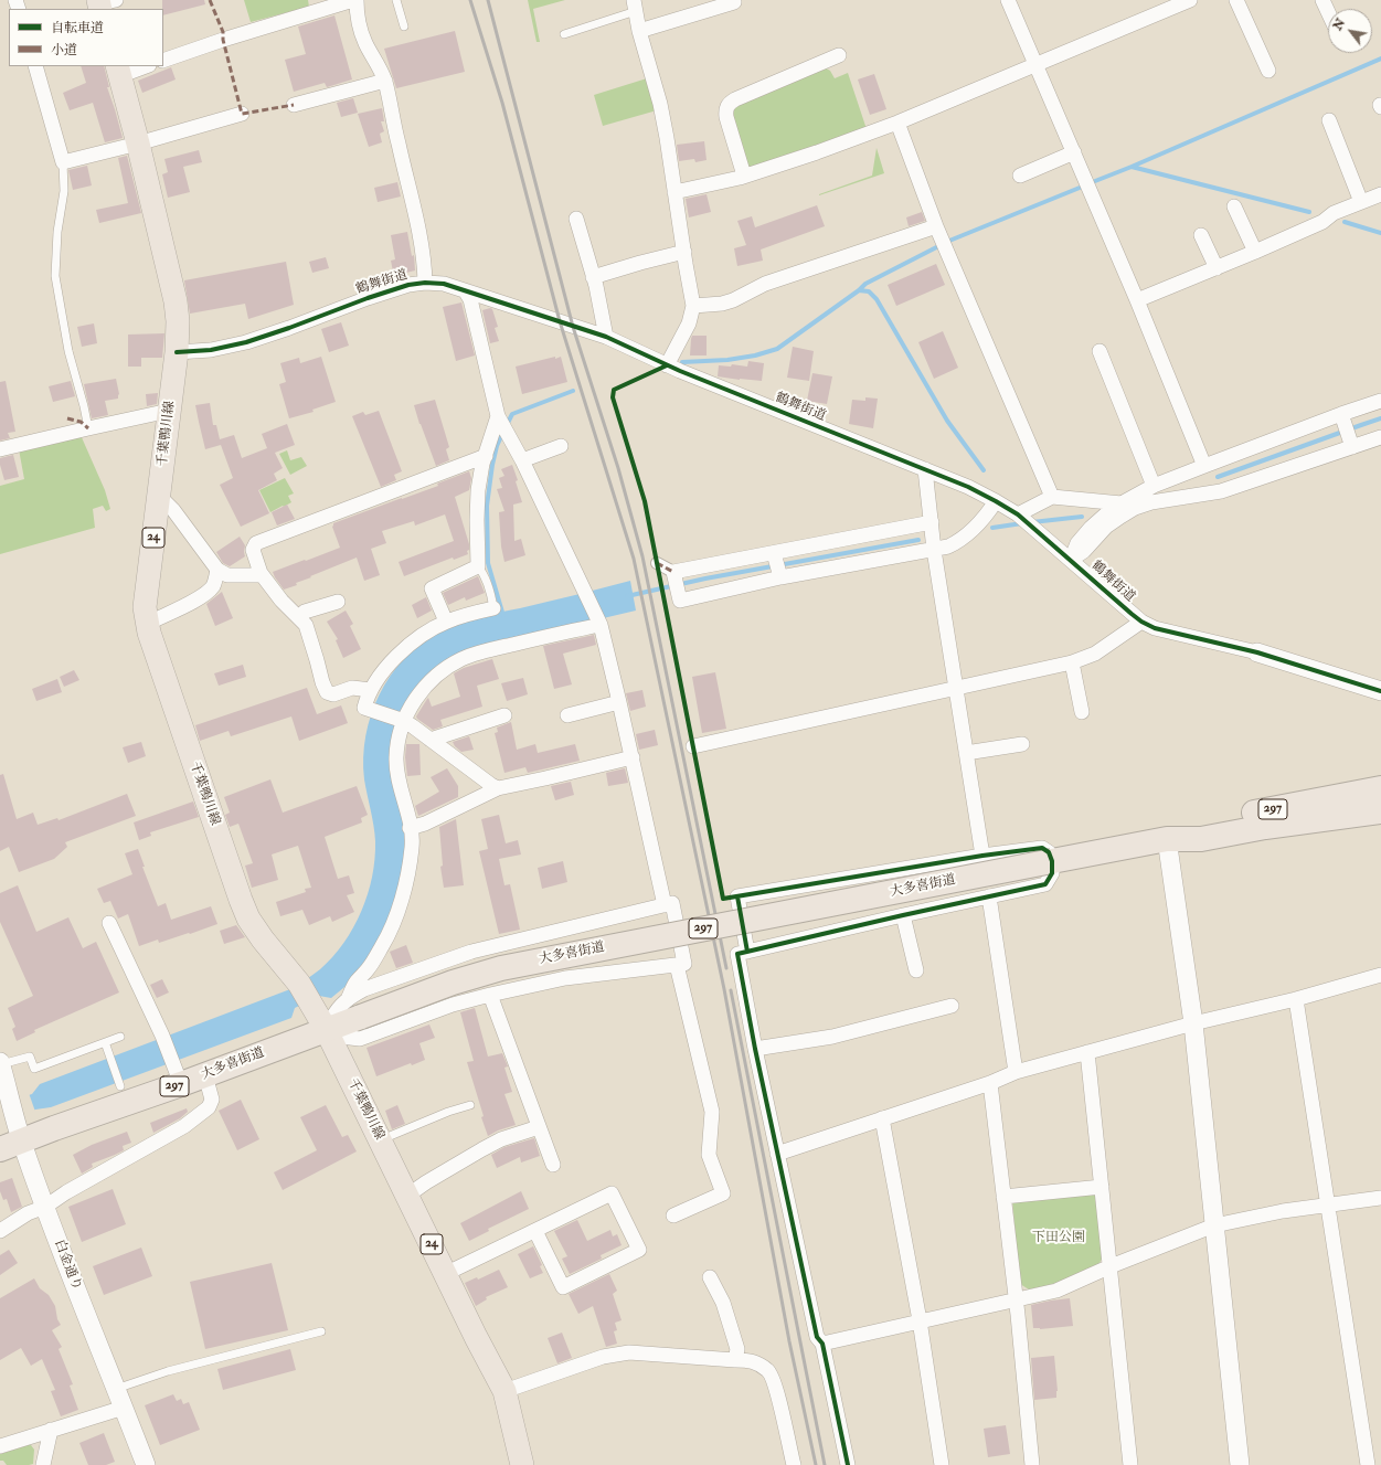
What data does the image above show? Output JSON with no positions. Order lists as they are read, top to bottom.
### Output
{
  "streets": {
    "highway": ["297", "大多喜街道"],
    "main road": ["千葉鴨川線", "24"],
    "street": ["鶴舞街道", "白金通り"]
  },
  "crossings": [
    ["鶴舞街道", "千葉鴨川線"],
    ["千葉鴨川線", "大多喜街道"],
    ["大多喜街道", "白金通り"]
  ],
  "parks": ["下田公園"],
  "legend": ["自転車道", "小道"],
  "north": "top left"
}
